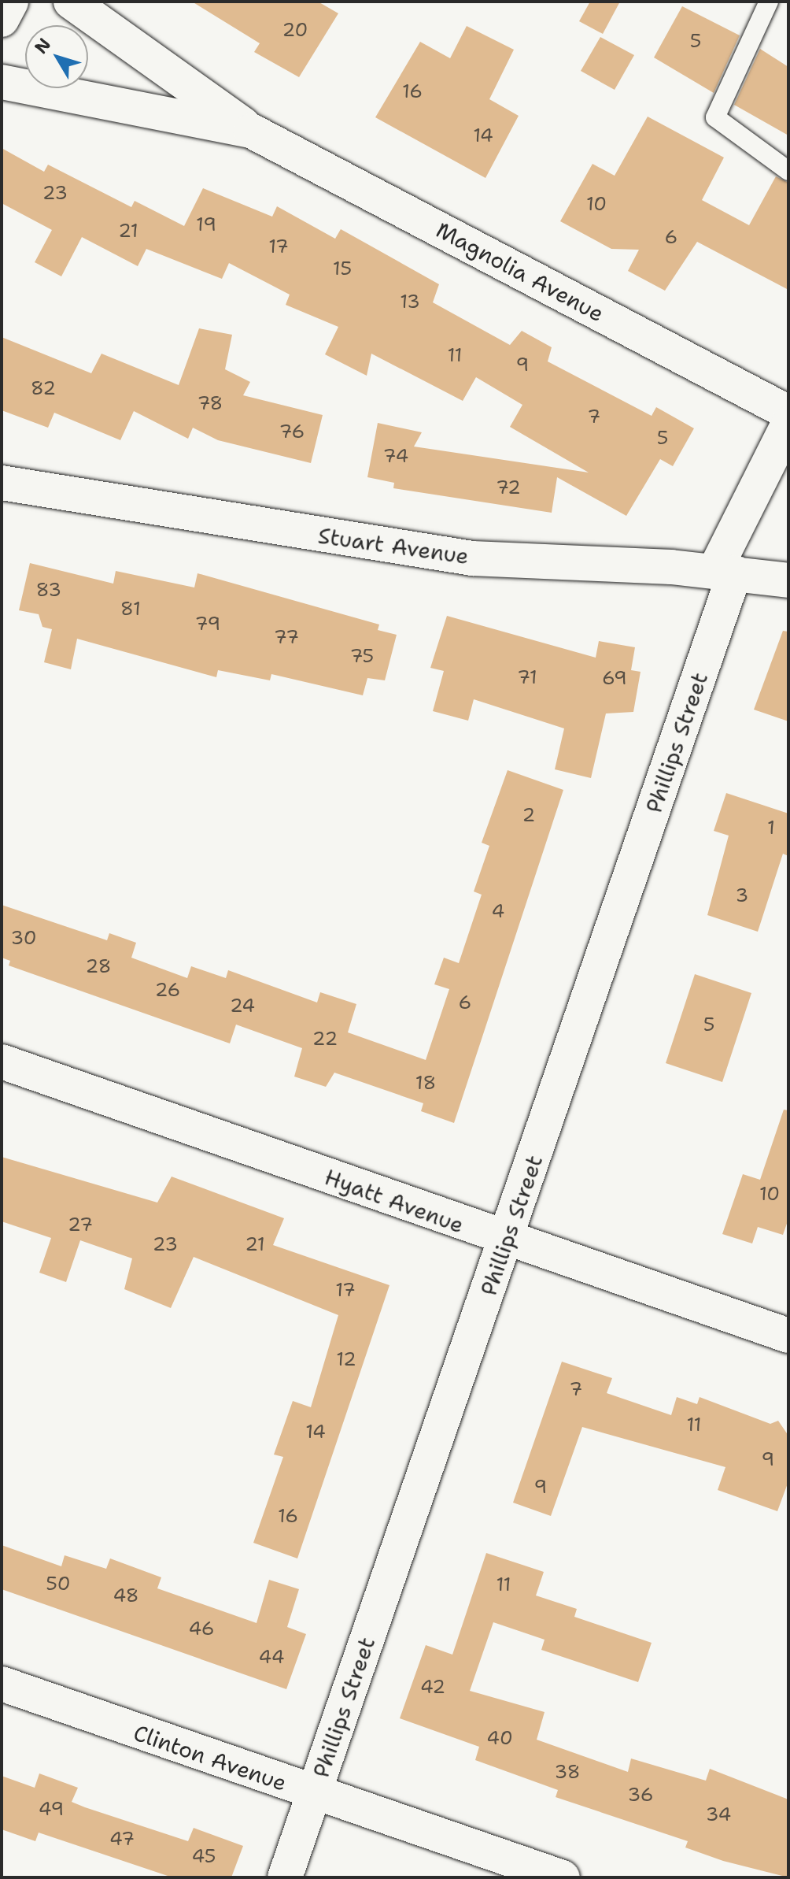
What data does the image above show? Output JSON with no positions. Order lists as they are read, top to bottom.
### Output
{
  "streets": {
    "street": [
      "Magnolia Avenue",
      "Stuart Avenue",
      "Phillips Street",
      "Hyatt Avenue",
      "Clinton Avenue"
    ]
  },
  "crossings": [
    ["Stuart Avenue", "Phillips Street"],
    ["Phillips Street", "Hyatt Avenue"],
    ["Phillips Street", "Clinton Avenue"]
  ],
  "house_numbers": [
    "20",
    "5",
    "16",
    "14",
    "23",
    "10",
    "19",
    "21",
    "6",
    "17",
    "15",
    "13",
    "11",
    "9",
    "82",
    "78",
    "7",
    "76",
    "5",
    "74",
    "72",
    "83",
    "81",
    "79",
    "77",
    "75",
    "71",
    "69",
    "2",
    "1",
    "3",
    "4",
    "30",
    "28",
    "26",
    "6",
    "24",
    "5",
    "22",
    "18",
    "10",
    "27",
    "23",
    "21",
    "17",
    "12",
    "7",
    "11",
    "14",
    "9",
    "9",
    "16",
    "50",
    "11",
    "48",
    "46",
    "44",
    "42",
    "40",
    "38",
    "36",
    "49",
    "34",
    "47",
    "45"
  ],
  "north": "top left"
}
